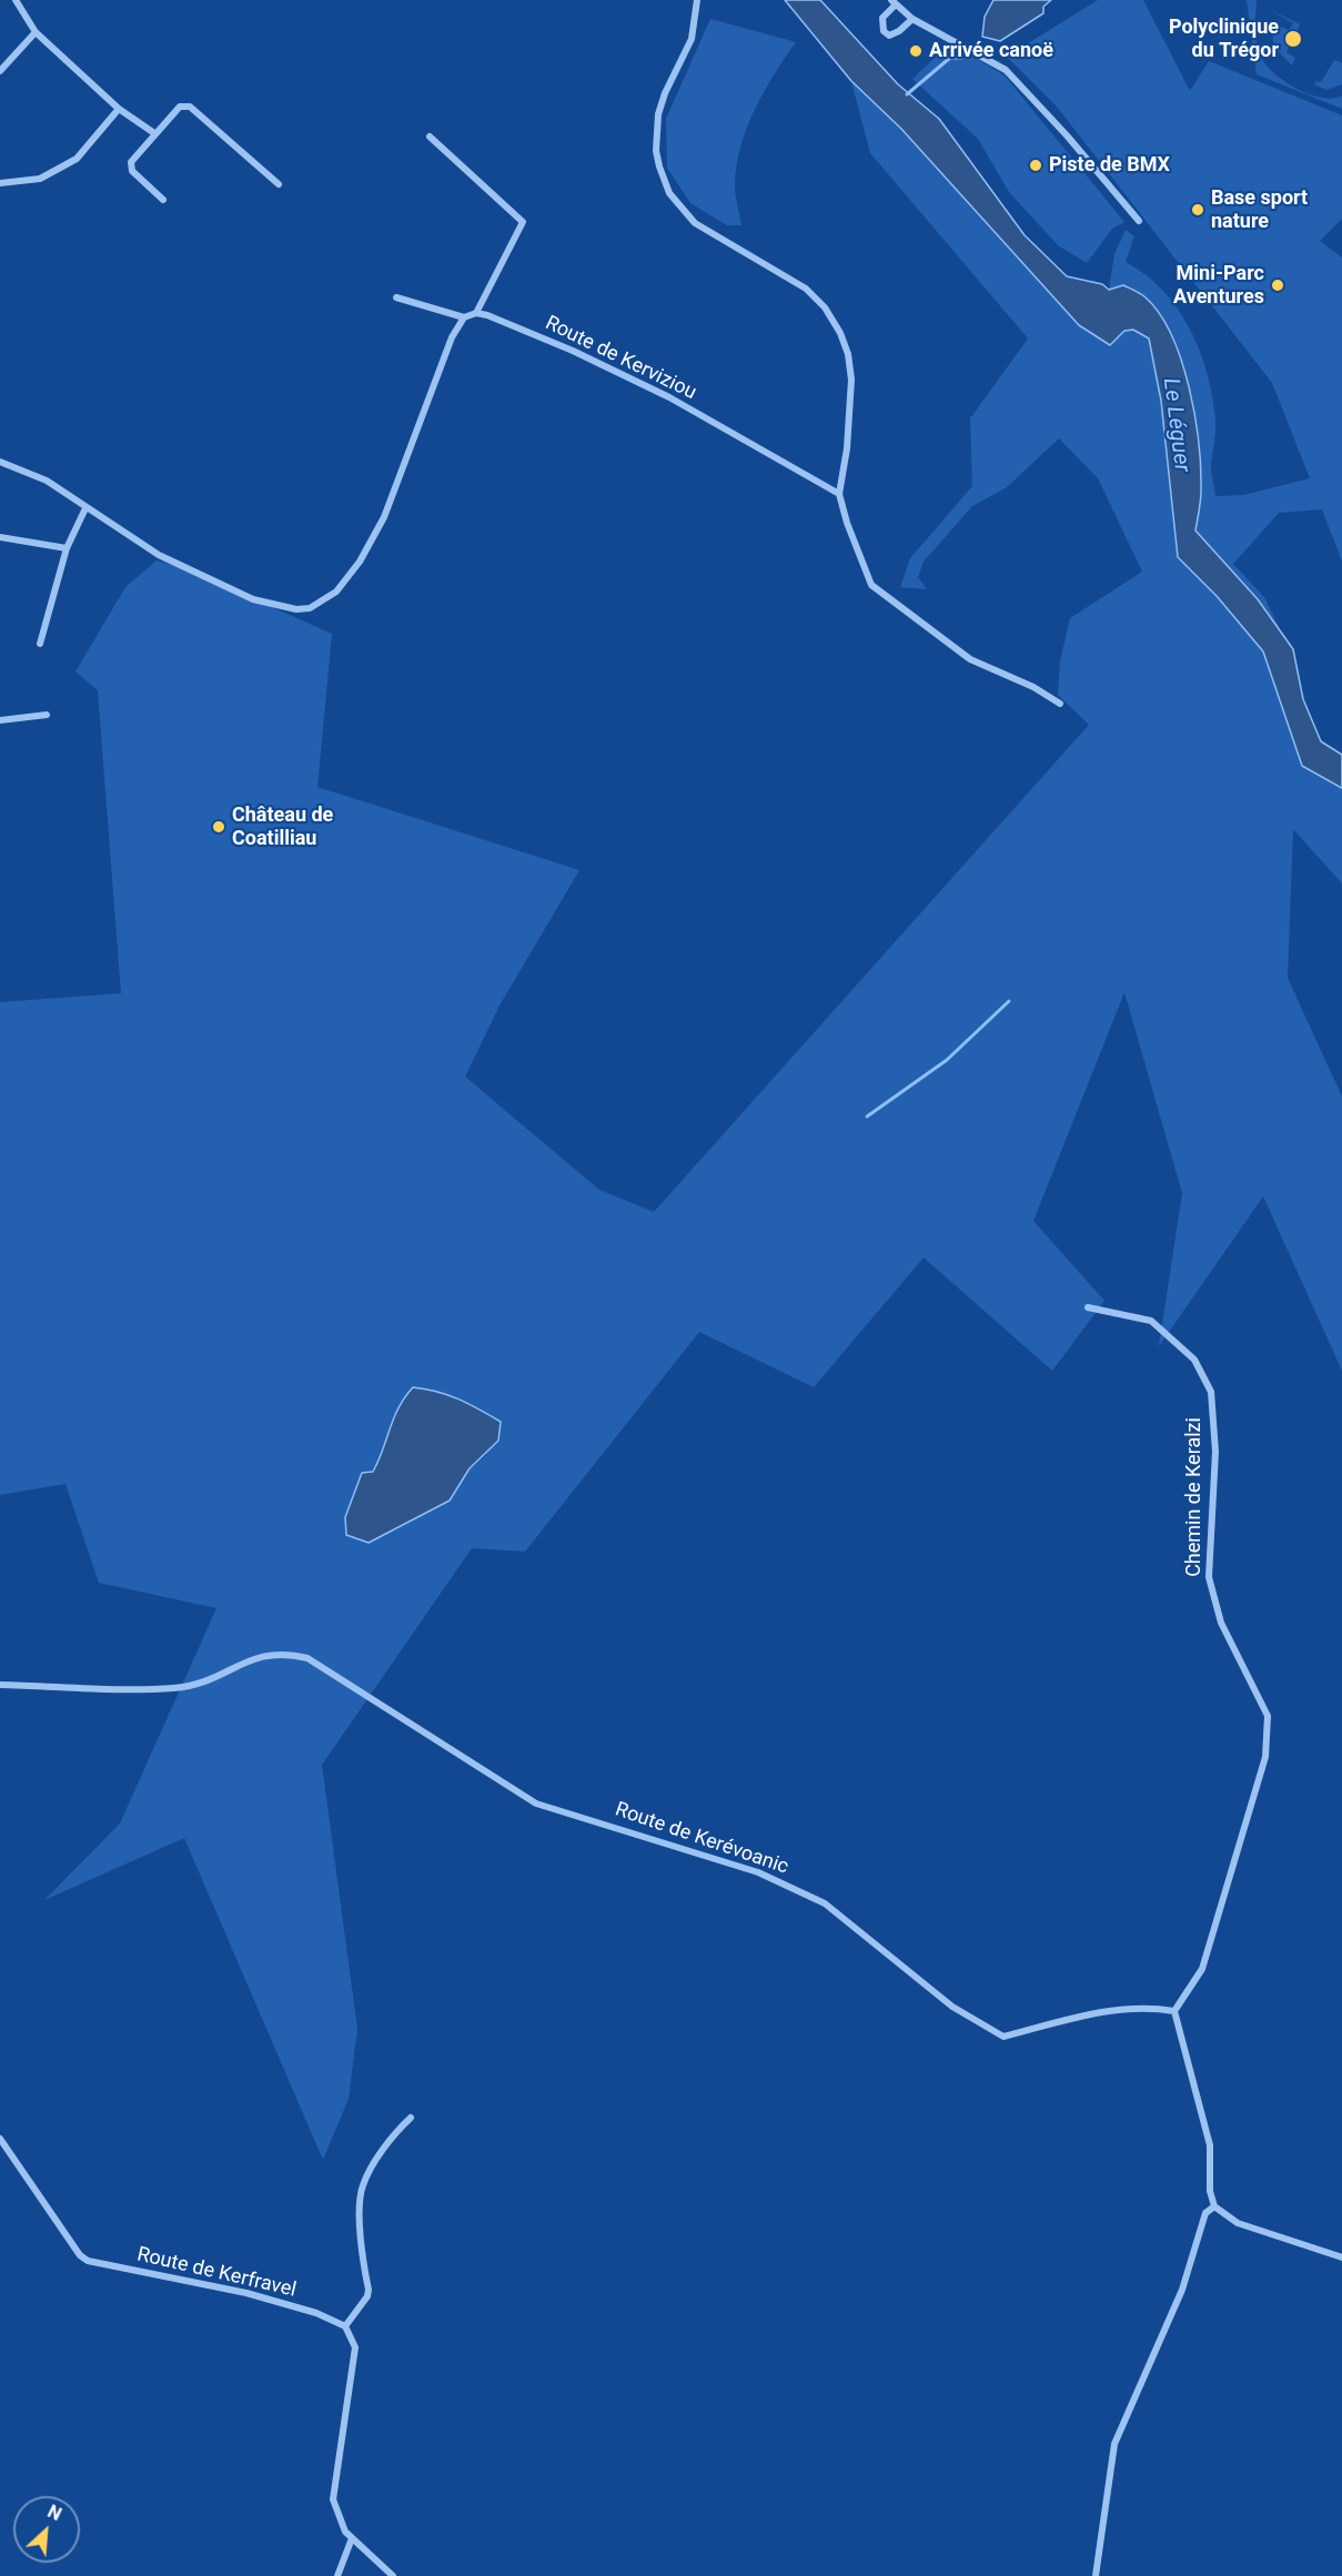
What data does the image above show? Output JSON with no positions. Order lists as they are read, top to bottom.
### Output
{
  "streets": {
    "street": [
      "Route de Kerviziou",
      "Chemin de Keralzi",
      "Route de Kerévoanic",
      "Route de Kerfravel"
    ]
  },
  "crossings": [
    ["Chemin de Keralzi", "Route de Kerévoanic"]
  ],
  "water": ["Le Léguer"],
  "places": [
    "Polyclinique du Trégor",
    "Arrivée canoë",
    "Piste de BMX",
    "Base sport nature",
    "Mini-Parc Aventures",
    "Château de Coatilliau"
  ],
  "north": "top right"
}
